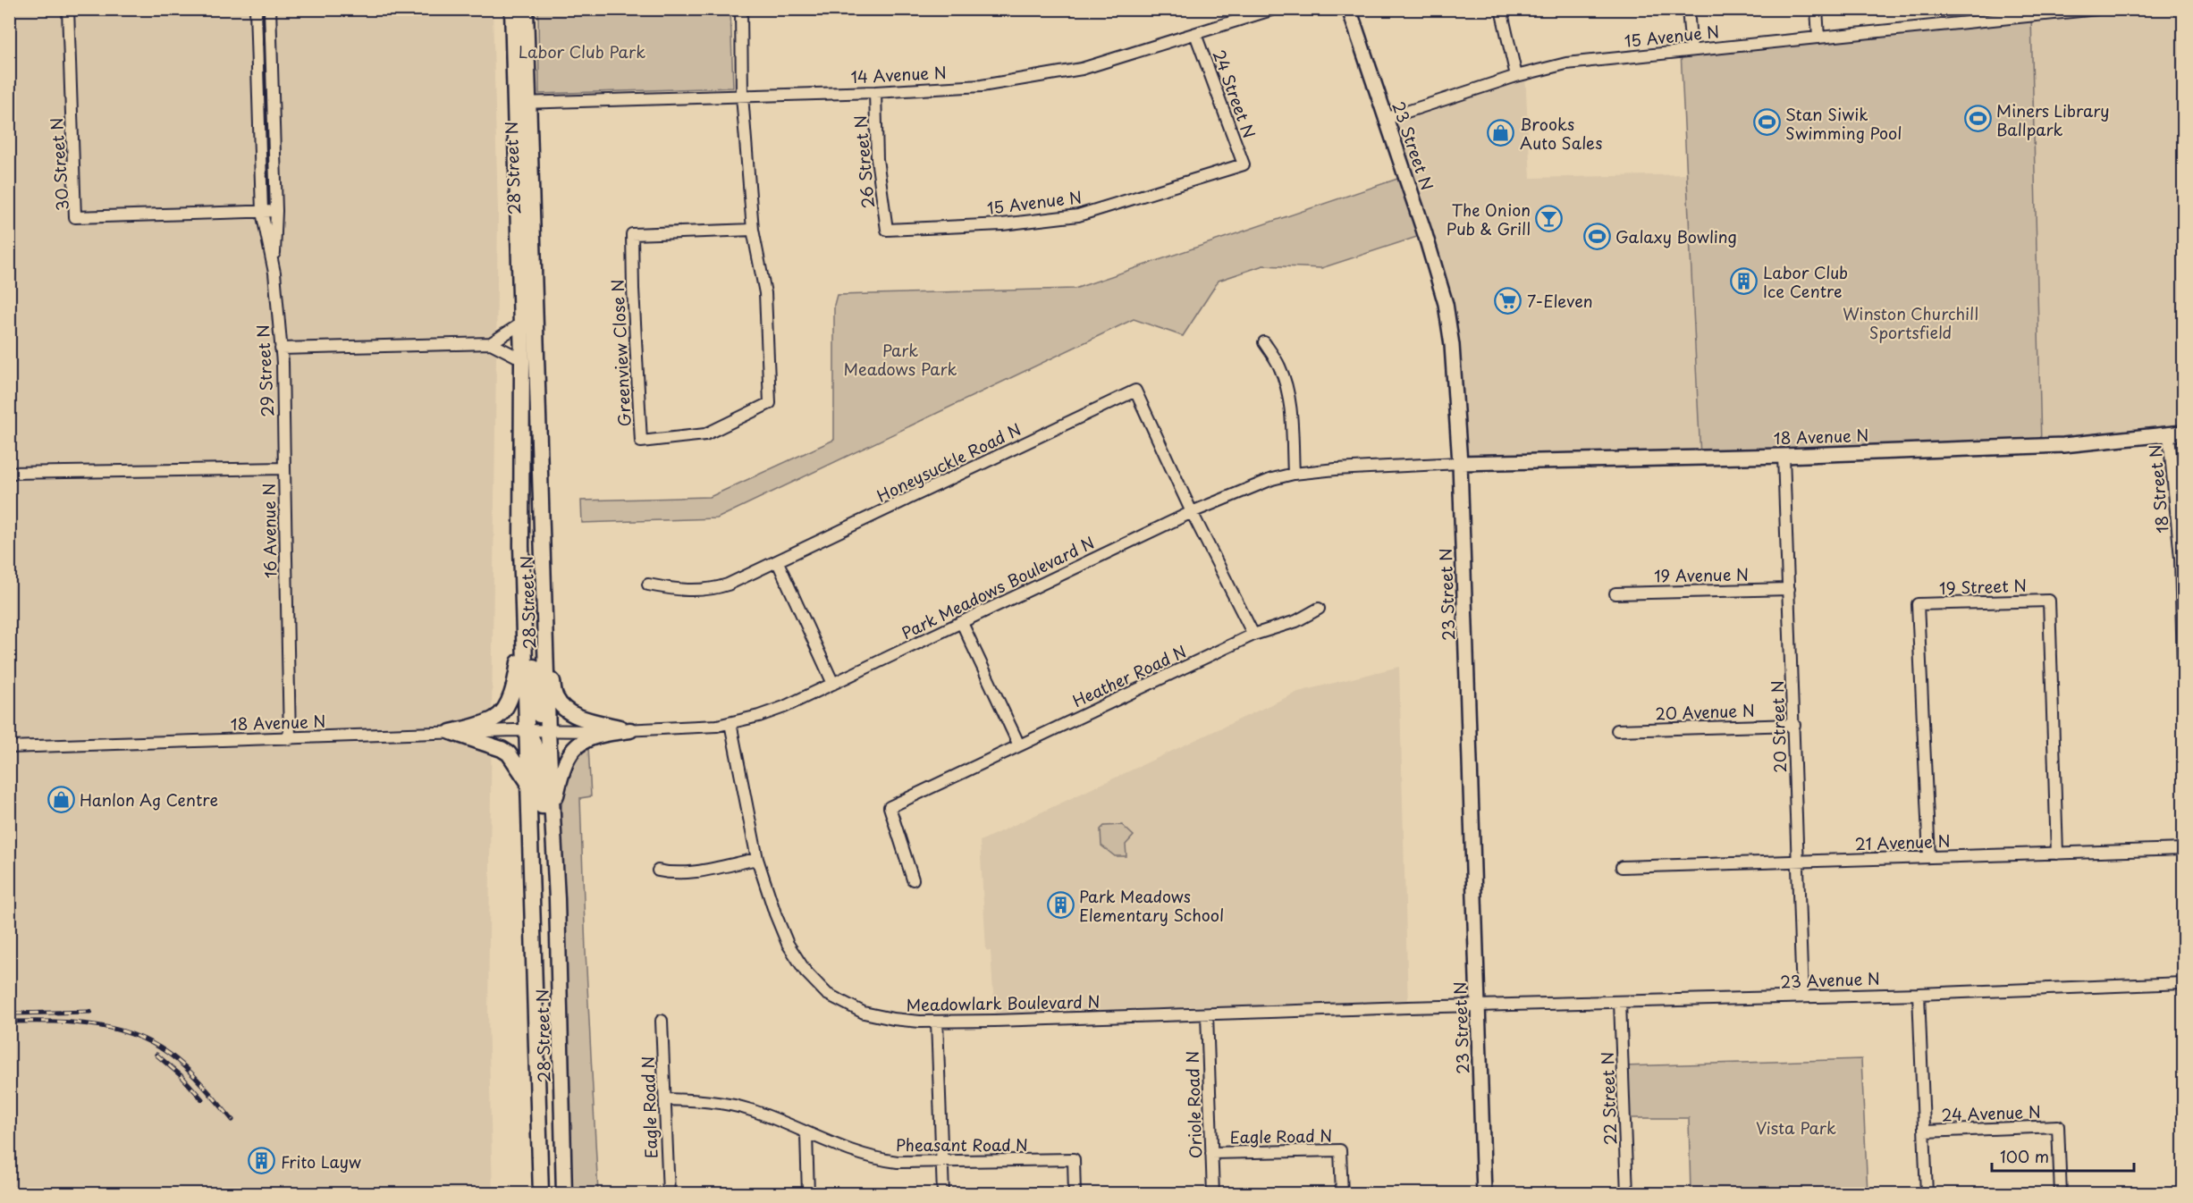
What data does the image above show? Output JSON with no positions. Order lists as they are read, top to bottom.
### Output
{
  "streets": {
    "main road": ["28 Street N"],
    "street": [
      "15 Avenue N",
      "14 Avenue N",
      "24 Street N",
      "23 Street N",
      "26 Street N",
      "30 Street N",
      "Greenview Close N",
      "29 Street N",
      "18 Avenue N",
      "Honeysuckle Road N",
      "18 Street N",
      "16 Avenue N",
      "19 Avenue N",
      "19 Street N",
      "Park Meadows Boulevard N",
      "Heather Road N",
      "20 Avenue N",
      "20 Street N",
      "21 Avenue N",
      "23 Avenue N",
      "Meadowlark Boulevard N",
      "22 Street N",
      "Oriole Road N",
      "Eagle Road N",
      "24 Avenue N",
      "Pheasant Road N"
    ]
  },
  "crossings": [
    ["15 Avenue N", "24 Street N"],
    ["15 Avenue N", "23 Street N"],
    ["15 Avenue N", "26 Street N"],
    ["14 Avenue N", "24 Street N"],
    ["14 Avenue N", "26 Street N"],
    ["14 Avenue N", "28 Street N"],
    ["14 Avenue N", "Greenview Close N"],
    ["23 Street N", "18 Avenue N"],
    ["23 Street N", "Park Meadows Boulevard N"],
    ["23 Street N", "23 Avenue N"],
    ["23 Street N", "Meadowlark Boulevard N"],
    ["28 Street N", "18 Avenue N"],
    ["28 Street N", "Park Meadows Boulevard N"],
    ["29 Street N", "16 Avenue N"],
    ["18 Avenue N", "18 Street N"],
    ["18 Avenue N", "16 Avenue N"],
    ["18 Avenue N", "Park Meadows Boulevard N"],
    ["18 Avenue N", "20 Street N"],
    ["Honeysuckle Road N", "Park Meadows Boulevard N"],
    ["19 Avenue N", "20 Street N"],
    ["19 Street N", "21 Avenue N"],
    ["Park Meadows Boulevard N", "Meadowlark Boulevard N"],
    ["20 Avenue N", "20 Street N"],
    ["20 Street N", "21 Avenue N"],
    ["20 Street N", "23 Avenue N"],
    ["23 Avenue N", "Meadowlark Boulevard N"],
    ["23 Avenue N", "22 Street N"],
    ["Meadowlark Boulevard N", "Oriole Road N"],
    ["Oriole Road N", "Eagle Road N"],
    ["Eagle Road N", "Pheasant Road N"]
  ],
  "parks": [
    "Labor Club Park",
    "Winston Churchill Sportsfield",
    "Park Meadows Park",
    "Vista Park"
  ],
  "places": {
    "sports": ["Miners Library Ballpark", "Stan Siwik Swimming Pool", "Galaxy Bowling"],
    "shop": ["Brooks Auto Sales", "Hanlon Ag Centre"],
    "bar": ["The Onion Pub & Grill"],
    "building": ["Labor Club Ice Centre", "Park Meadows Elementary School", "Frito Layw"],
    "supermarket": ["7-Eleven"]
  },
  "scale_bar": "100 m"
}
